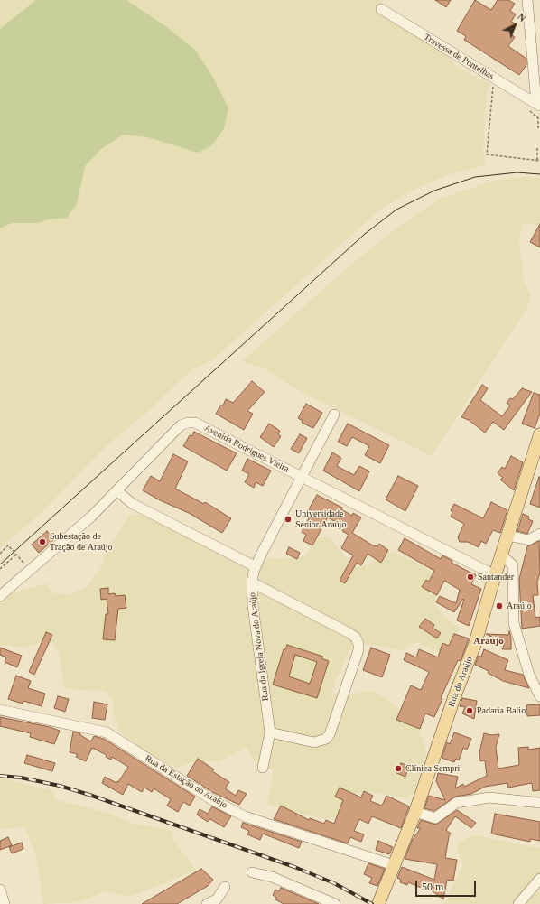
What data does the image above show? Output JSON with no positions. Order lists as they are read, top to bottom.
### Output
{
  "streets": {
    "main road": ["Rua do Araújo"],
    "street": [
      "Travessa de Pontelhas",
      "Avenida Rodrigues Vieira",
      "Rua da Igreja Nova do Araújo",
      "Rua da Estação do Araújo"
    ]
  },
  "crossings": [
    ["Avenida Rodrigues Vieira", "Rua da Igreja Nova do Araújo"],
    ["Avenida Rodrigues Vieira", "Rua do Araújo"],
    ["Rua do Araújo", "Rua da Estação do Araújo"]
  ],
  "districts": ["Araújo"],
  "places": [
    "Universidade Sénior Araújo",
    "Subestação de Tração de Araújo",
    "Santander",
    "Araújo",
    "Padaria Balio",
    "Clínica Sempri"
  ],
  "scale_bar": "50 m",
  "north": "top right"
}
